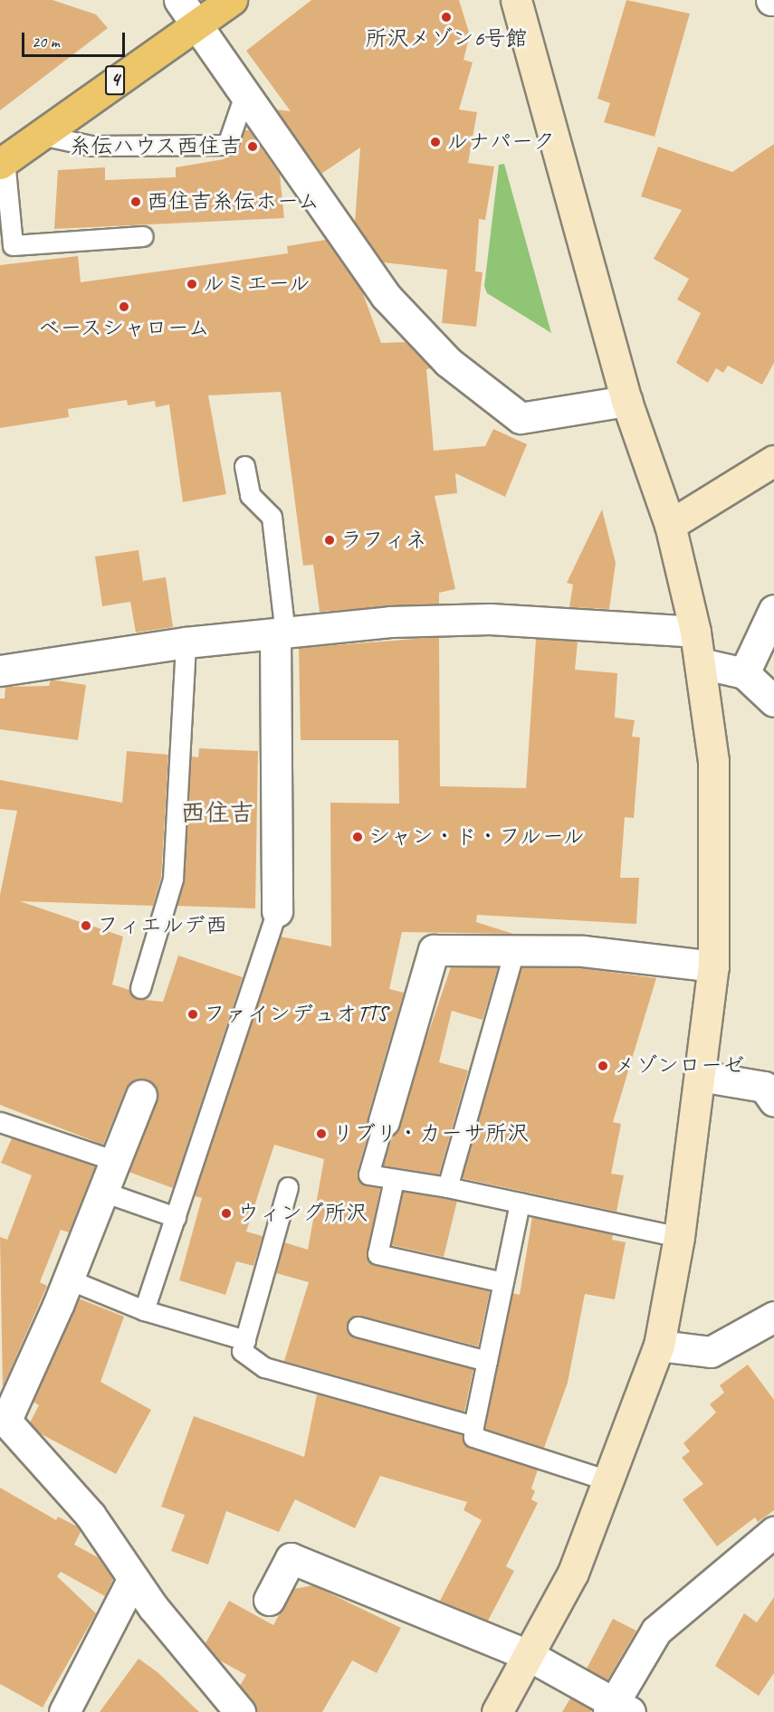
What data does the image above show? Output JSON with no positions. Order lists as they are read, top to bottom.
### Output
{
  "streets": {
    "main road": ["4"]
  },
  "districts": ["西住吉"],
  "places": [
    "所沢メゾン6号館",
    "ルナパーク",
    "糸伝ハウス西住吉",
    "西住吉糸伝ホーム",
    "ルミエール",
    "ベースシャローム",
    "ラフィネ",
    "シャン・ド・フルール",
    "フィエルデ西",
    "ファインデュオTTS",
    "メゾンローゼ",
    "リブリ・カーサ所沢",
    "ウィング所沢"
  ],
  "scale_bar": "20 m"
}
